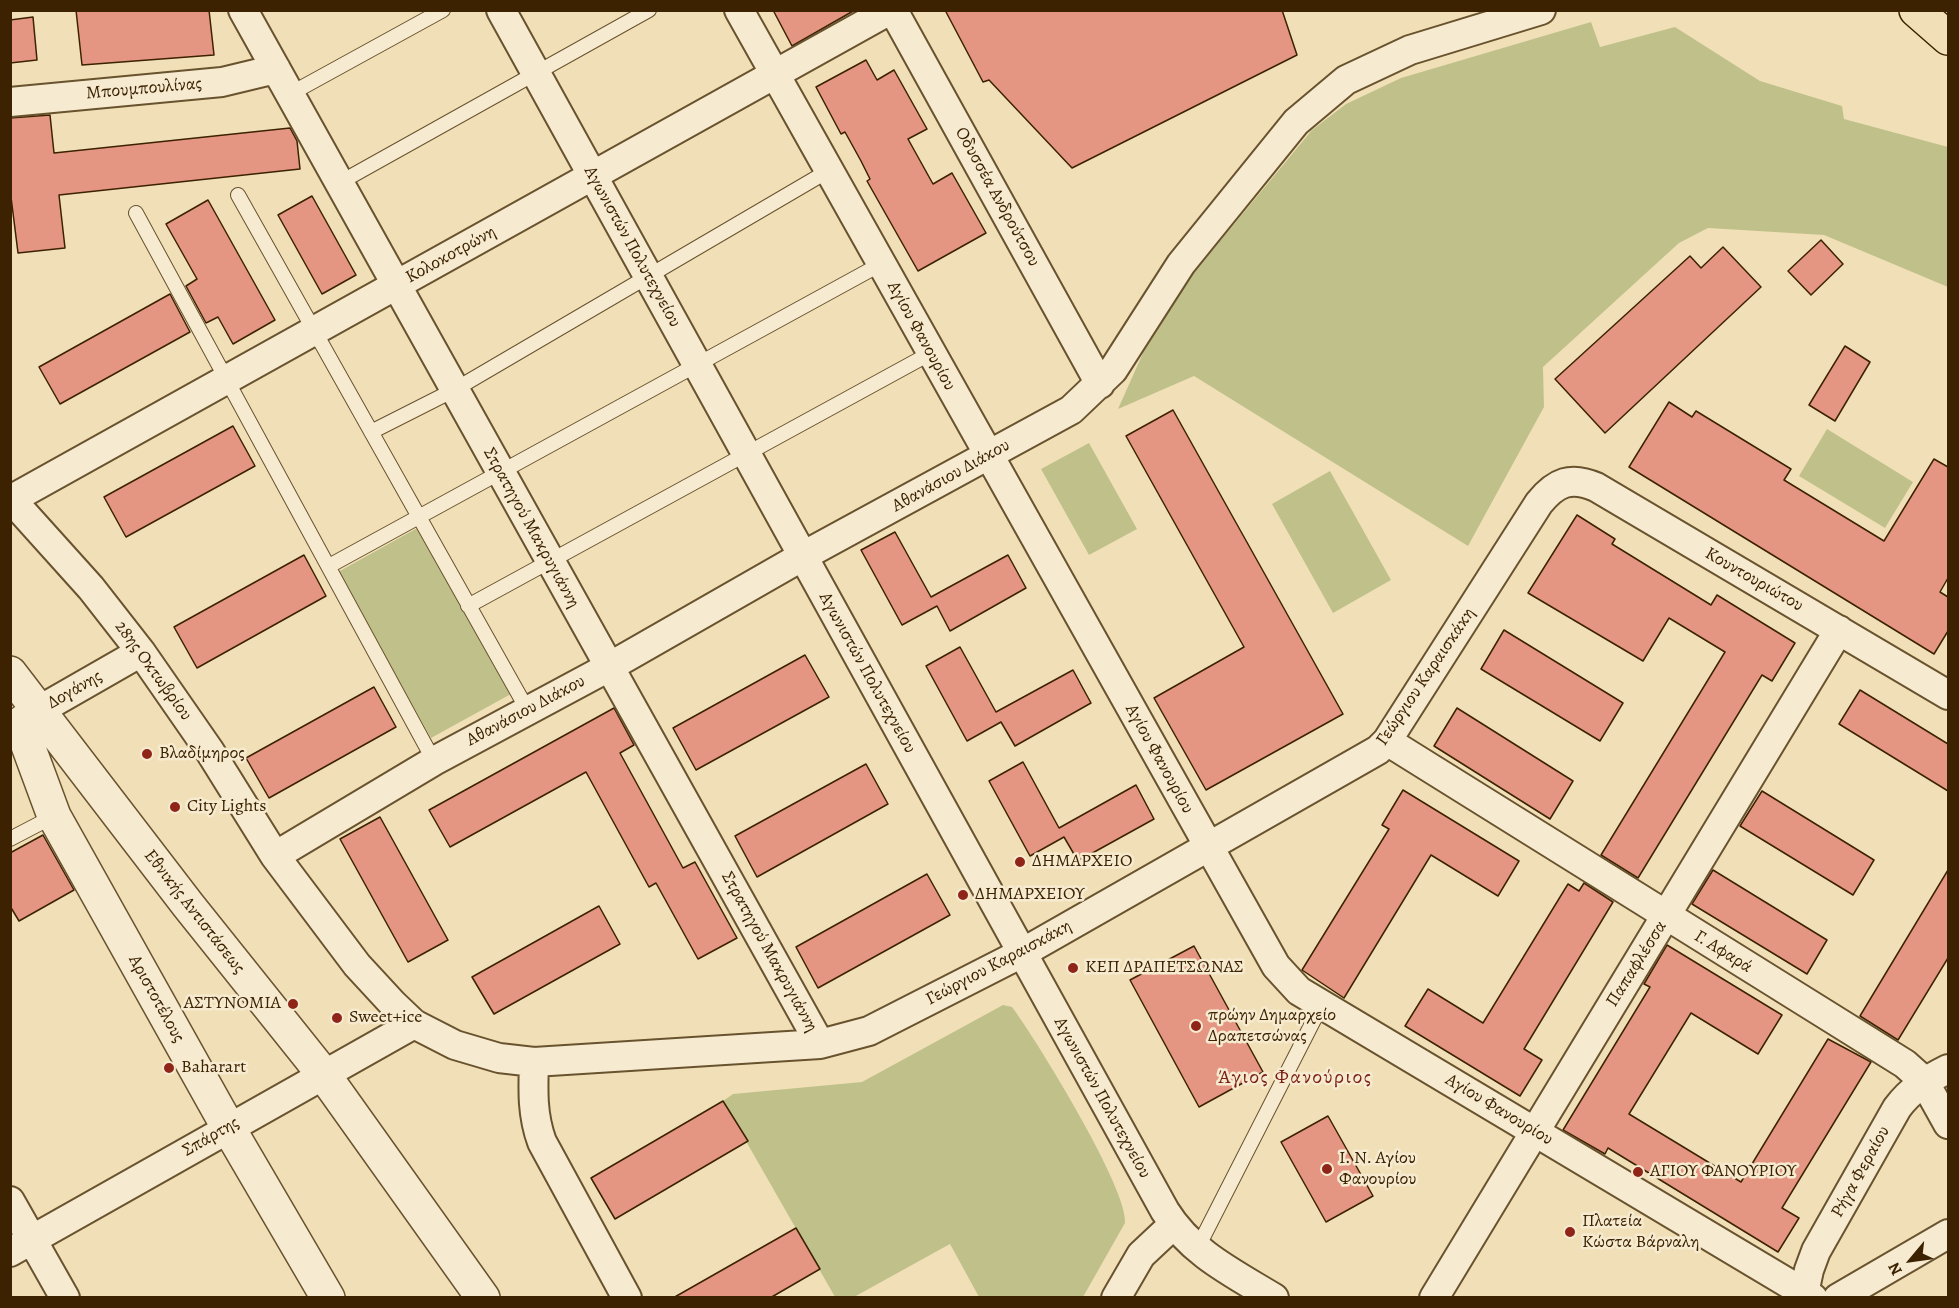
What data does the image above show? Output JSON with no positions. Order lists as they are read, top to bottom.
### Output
{
  "streets": {
    "street": [
      "Μπουμπουλίνας",
      "Οδυσσέα Ανδρούτσου",
      "Αγωνιστών Πολυτεχνείου",
      "Κολοκοτρώνη",
      "Αγίου Φανουρίου",
      "Αθανάσιου Διάκου",
      "Στρατηγού Μακρυγιάννη",
      "Κουντουριώτου",
      "28ης Οκτωβρίου",
      "Γεώργιου Καραισκάκη",
      "Δογάνης",
      "Εθνικής Αντιστάσεως",
      "Γ. Αφαρά",
      "Παπαφλέσσα",
      "Αριστοτέλους",
      "Σπάρτης",
      "Ρήγα Φεραίου"
    ]
  },
  "crossings": [
    ["Μπουμπουλίνας", "Στρατηγού Μακρυγιάννη"],
    ["Οδυσσέα Ανδρούτσου", "Κολοκοτρώνη"],
    ["Οδυσσέα Ανδρούτσου", "Αθανάσιου Διάκου"],
    ["Αγωνιστών Πολυτεχνείου", "Κολοκοτρώνη"],
    ["Αγωνιστών Πολυτεχνείου", "Αθανάσιου Διάκου"],
    ["Αγωνιστών Πολυτεχνείου", "Γεώργιου Καραισκάκη"],
    ["Κολοκοτρώνη", "Αγίου Φανουρίου"],
    ["Κολοκοτρώνη", "Στρατηγού Μακρυγιάννη"],
    ["Κολοκοτρώνη", "28ης Οκτωβρίου"],
    ["Αγίου Φανουρίου", "Αθανάσιου Διάκου"],
    ["Αγίου Φανουρίου", "Γεώργιου Καραισκάκη"],
    ["Αγίου Φανουρίου", "Παπαφλέσσα"],
    ["Αγίου Φανουρίου", "Ρήγα Φεραίου"],
    ["Αθανάσιου Διάκου", "Στρατηγού Μακρυγιάννη"],
    ["Αθανάσιου Διάκου", "28ης Οκτωβρίου"],
    ["Στρατηγού Μακρυγιάννη", "Γεώργιου Καραισκάκη"],
    ["Κουντουριώτου", "Γεώργιου Καραισκάκη"],
    ["Κουντουριώτου", "Παπαφλέσσα"],
    ["28ης Οκτωβρίου", "Γεώργιου Καραισκάκη"],
    ["28ης Οκτωβρίου", "Δογάνης"],
    ["28ης Οκτωβρίου", "Σπάρτης"],
    ["Γεώργιου Καραισκάκη", "Γ. Αφαρά"],
    ["Γεώργιου Καραισκάκη", "Σπάρτης"],
    ["Δογάνης", "Εθνικής Αντιστάσεως"],
    ["Δογάνης", "Αριστοτέλους"],
    ["Εθνικής Αντιστάσεως", "Αριστοτέλους"],
    ["Εθνικής Αντιστάσεως", "Σπάρτης"],
    ["Γ. Αφαρά", "Παπαφλέσσα"],
    ["Γ. Αφαρά", "Ρήγα Φεραίου"],
    ["Αριστοτέλους", "Σπάρτης"]
  ],
  "districts": ["Άγιος Φανούριος"],
  "places": [
    "Βλαδίμηρος",
    "City Lights",
    "ΔΗΜΑΡΧΕΙΟ",
    "ΔΗΜΑΡΧΕΙΟΥ",
    "ΚΕΠ ΔΡΑΠΕΤΣΩΝΑΣ",
    "ΑΣΤΥΝΟΜΙΑ",
    "Sweet+ice",
    "πρώην Δημαρχείο Δραπετσώνας",
    "Baharart",
    "Ι. Ν. Αγίου Φανουρίου",
    "ΑΓΙΟΥ ΦΑΝΟΥΡΙΟΥ",
    "Πλατεία Κώστα Βάρναλη"
  ],
  "north": "bottom left"
}
